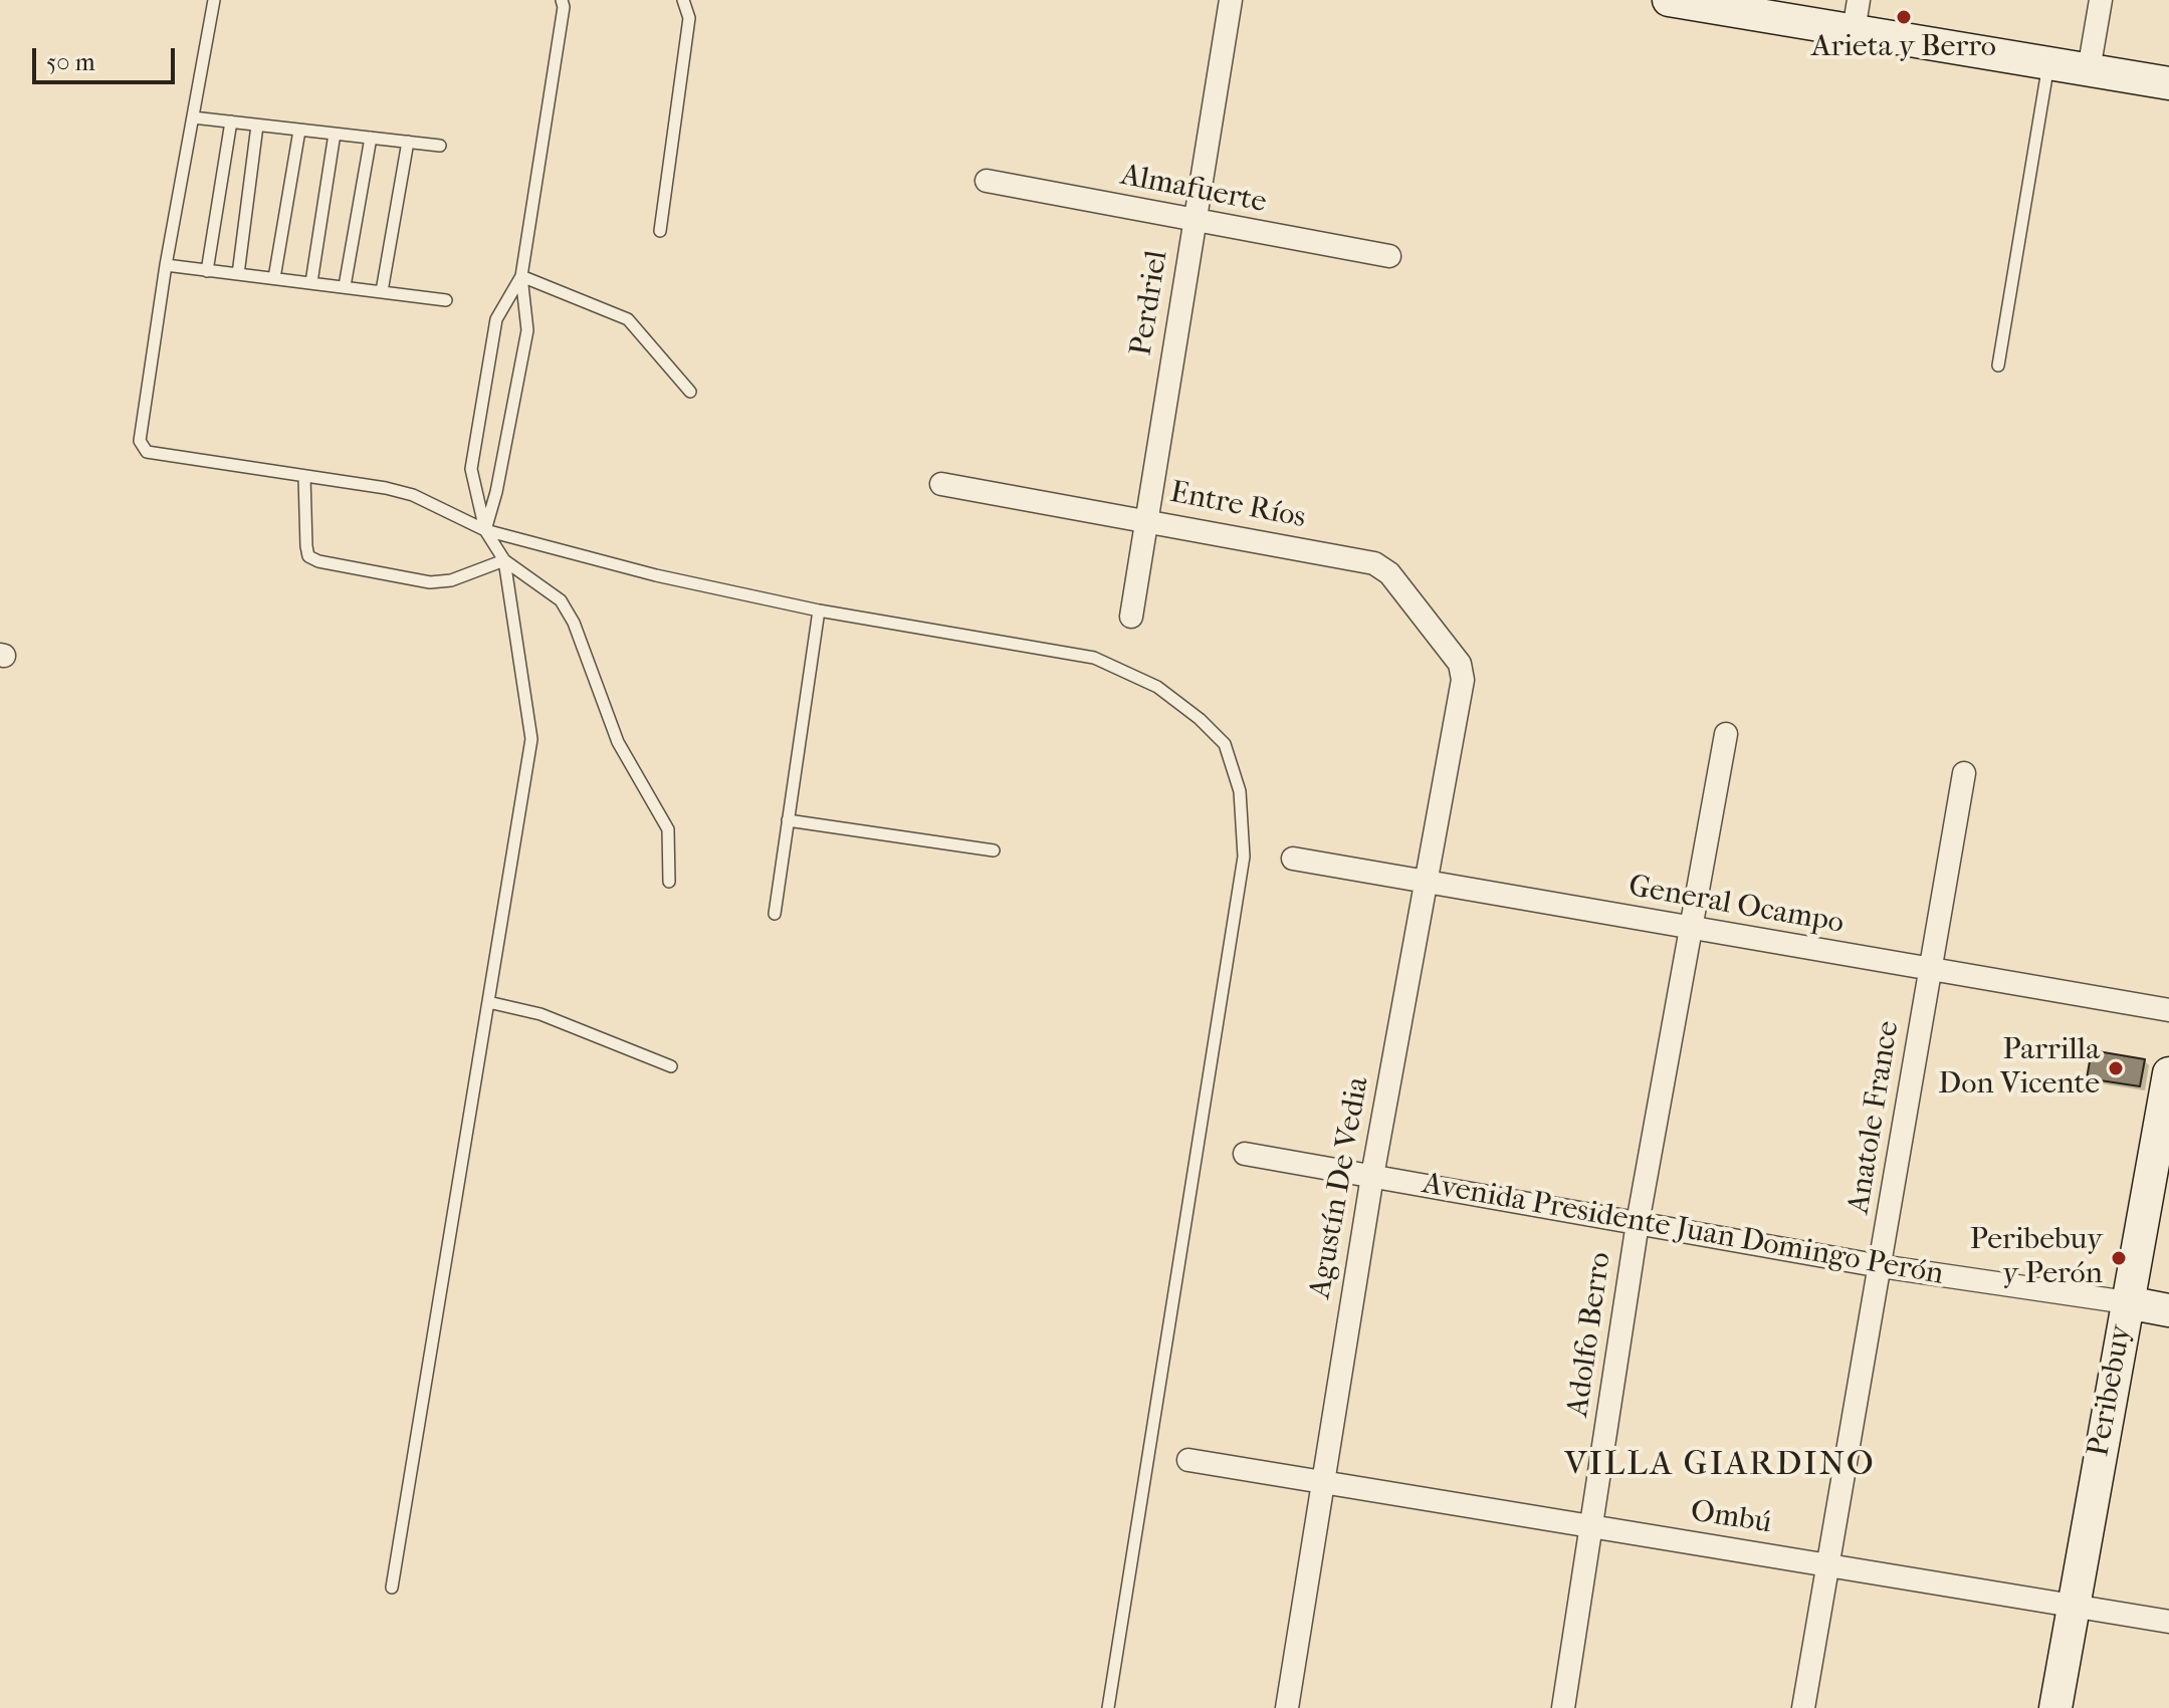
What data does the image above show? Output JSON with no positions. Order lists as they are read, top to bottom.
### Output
{
  "streets": {
    "street": [
      "Almafuerte",
      "Perdriel",
      "Entre Ríos",
      "General Ocampo",
      "Anatole France",
      "Agustín De Vedia",
      "Avenida Presidente Juan Domingo Perón",
      "Adolfo Berro",
      "Peribebuy",
      "Ombú"
    ]
  },
  "crossings": [
    ["Almafuerte", "Perdriel"],
    ["Perdriel", "Entre Ríos"],
    ["Entre Ríos", "Agustín De Vedia"],
    ["General Ocampo", "Anatole France"],
    ["General Ocampo", "Agustín De Vedia"],
    ["General Ocampo", "Adolfo Berro"],
    ["Anatole France", "Avenida Presidente Juan Domingo Perón"],
    ["Anatole France", "Ombú"],
    ["Agustín De Vedia", "Avenida Presidente Juan Domingo Perón"],
    ["Agustín De Vedia", "Ombú"],
    ["Avenida Presidente Juan Domingo Perón", "Adolfo Berro"],
    ["Avenida Presidente Juan Domingo Perón", "Peribebuy"],
    ["Adolfo Berro", "Ombú"],
    ["Peribebuy", "Ombú"]
  ],
  "districts": ["VILLA GIARDINO"],
  "places": ["Arieta y Berro", "Parrilla Don Vicente", "Peribebuy y Perón"],
  "scale_bar": "50 m"
}
